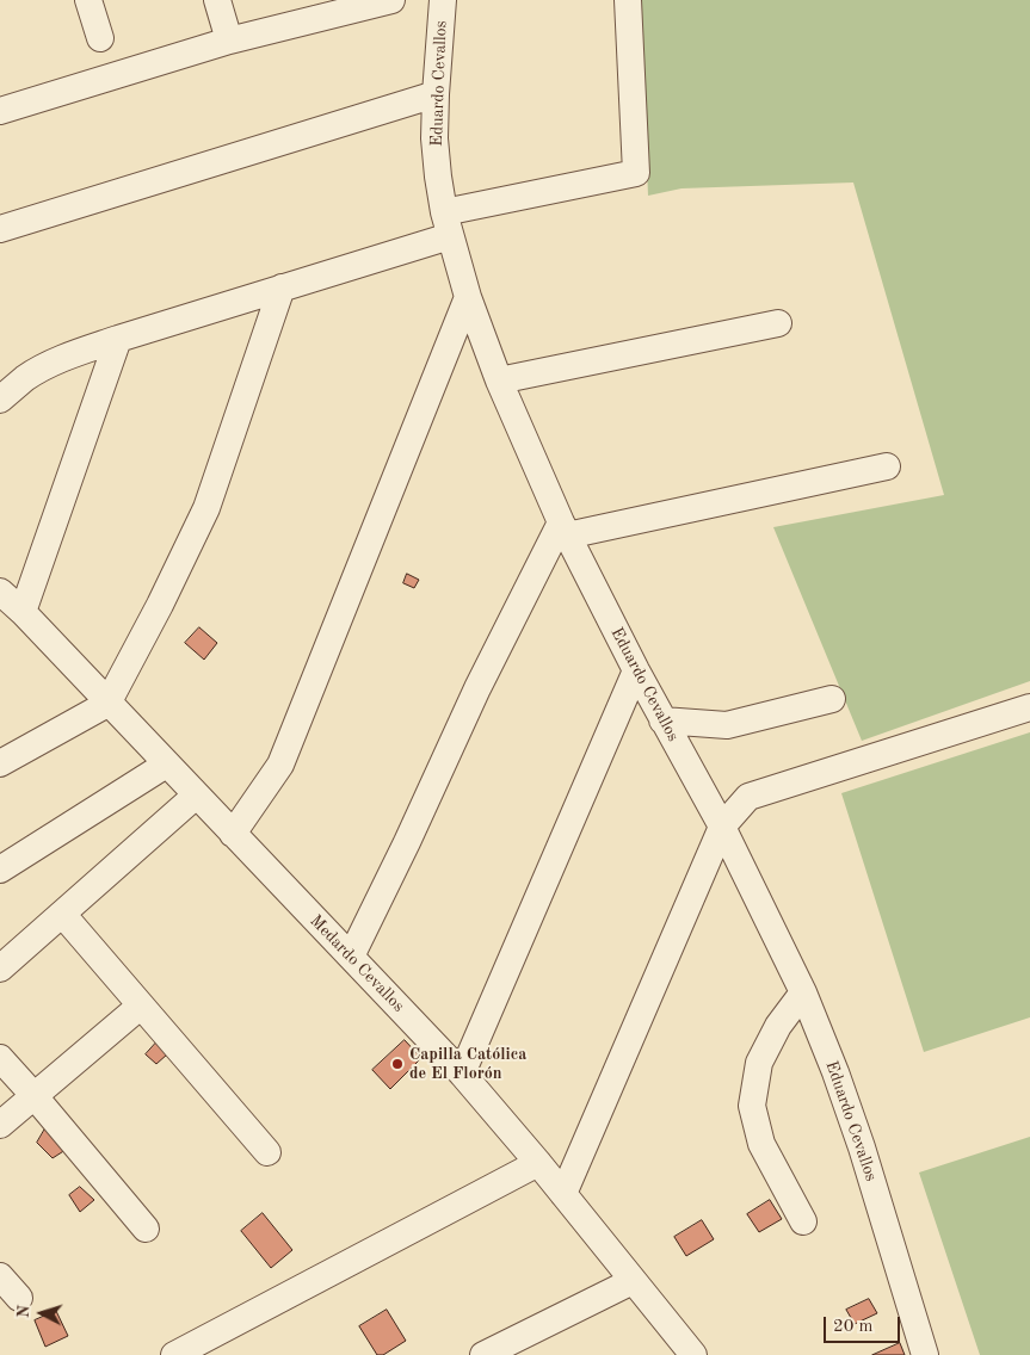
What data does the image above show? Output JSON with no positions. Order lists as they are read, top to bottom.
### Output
{
  "streets": {
    "street": ["Eduardo Cevallos", "Medardo Cevallos"]
  },
  "places": ["Capilla Católica de El Florón"],
  "scale_bar": "20 m",
  "north": "left"
}
